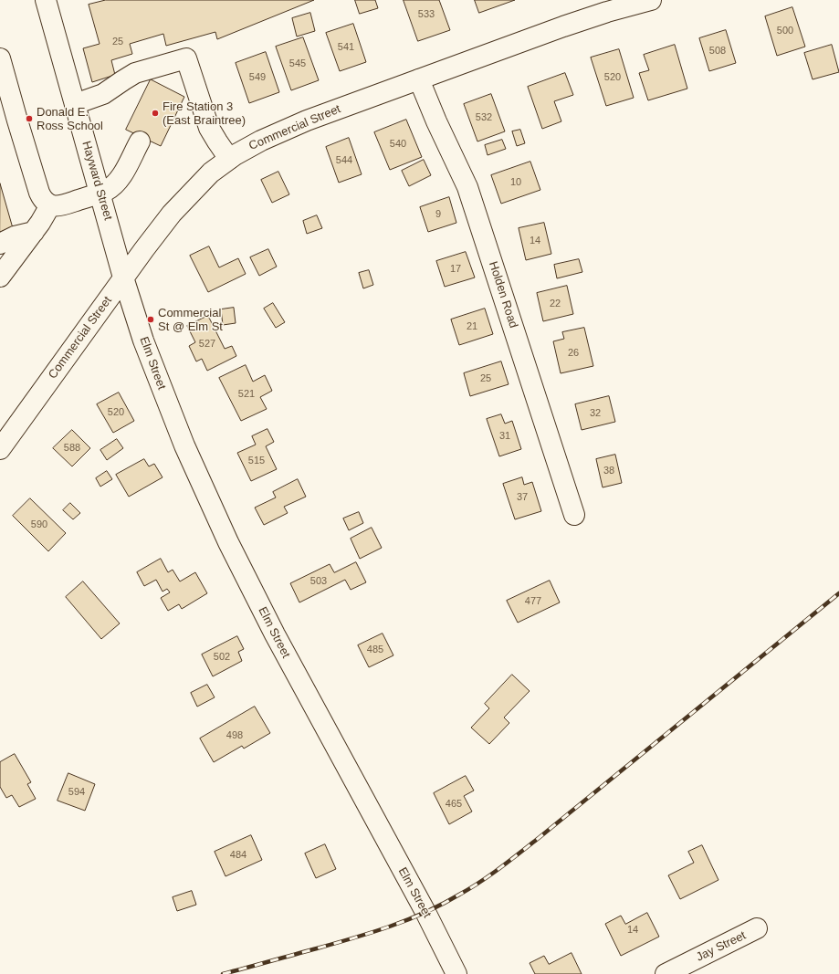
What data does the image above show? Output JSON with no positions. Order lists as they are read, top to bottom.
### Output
{
  "streets": {
    "main road": [
      "Commercial Street",
      "Hayward Street",
      "Holden Road",
      "Elm Street",
      "Jay Street"
    ]
  },
  "crossings": [
    ["Commercial Street", "Hayward Street"],
    ["Commercial Street", "Holden Road"],
    ["Commercial Street", "Elm Street"],
    ["Hayward Street", "Elm Street"]
  ],
  "places": ["Fire Station 3 (East Braintree)", "Donald E. Ross School", "Commercial St @ Elm St"],
  "house_numbers": [
    "533",
    "500",
    "25",
    "541",
    "508",
    "545",
    "549",
    "520",
    "532",
    "540",
    "544",
    "10",
    "9",
    "14",
    "17",
    "22",
    "21",
    "527",
    "26",
    "25",
    "521",
    "520",
    "32",
    "31",
    "588",
    "515",
    "38",
    "37",
    "590",
    "503",
    "477",
    "485",
    "502",
    "498",
    "594",
    "465",
    "484",
    "14"
  ]
}
